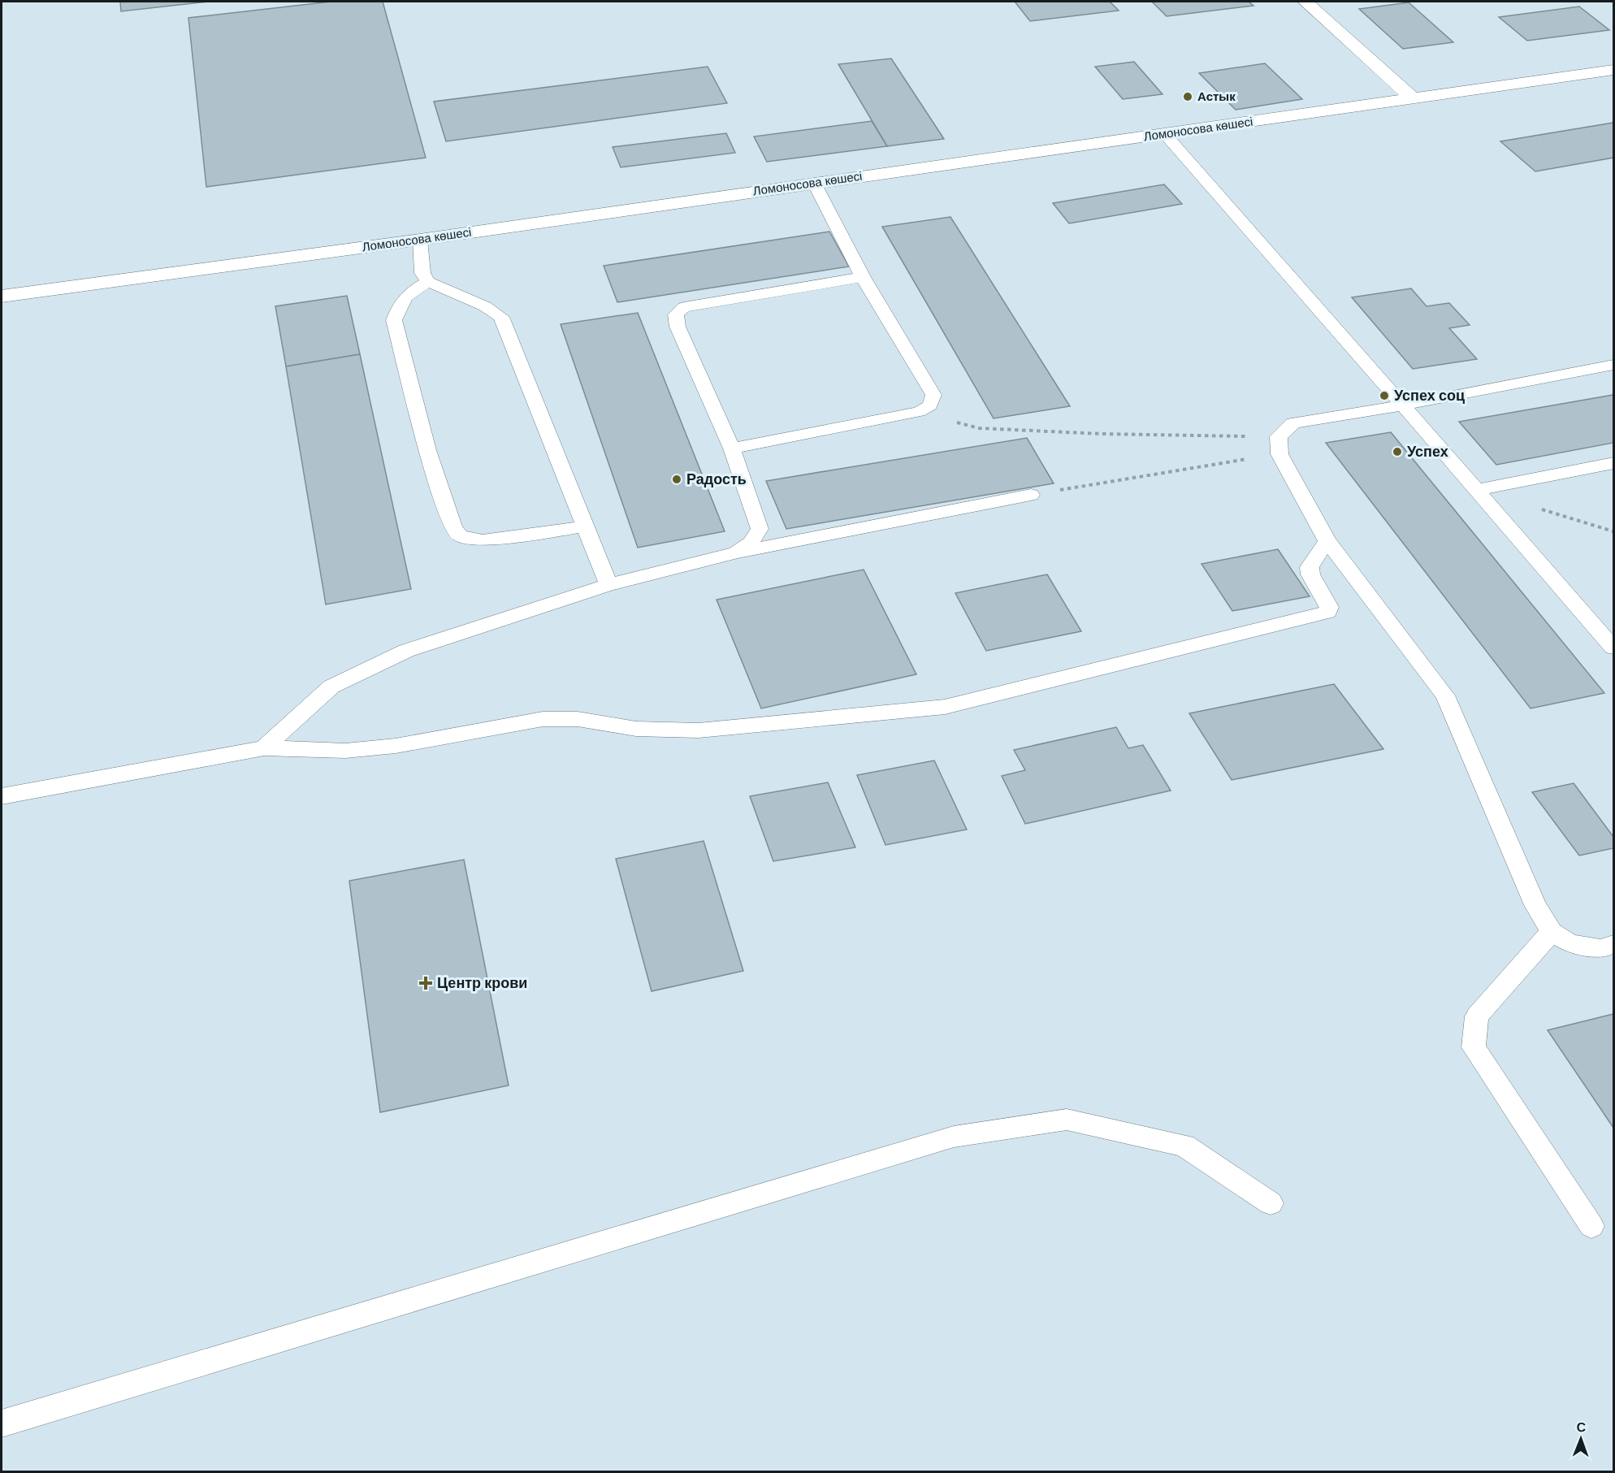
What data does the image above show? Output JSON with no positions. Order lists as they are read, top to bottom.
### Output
{
  "streets": {
    "street": ["Ломоносова көшесі"]
  },
  "places": {
    "other": [
      "Астык",
      "Успех соц",
      "Успех",
      "Радость"
    ],
    "health": ["Центр крови"]
  },
  "north": "top"
}
